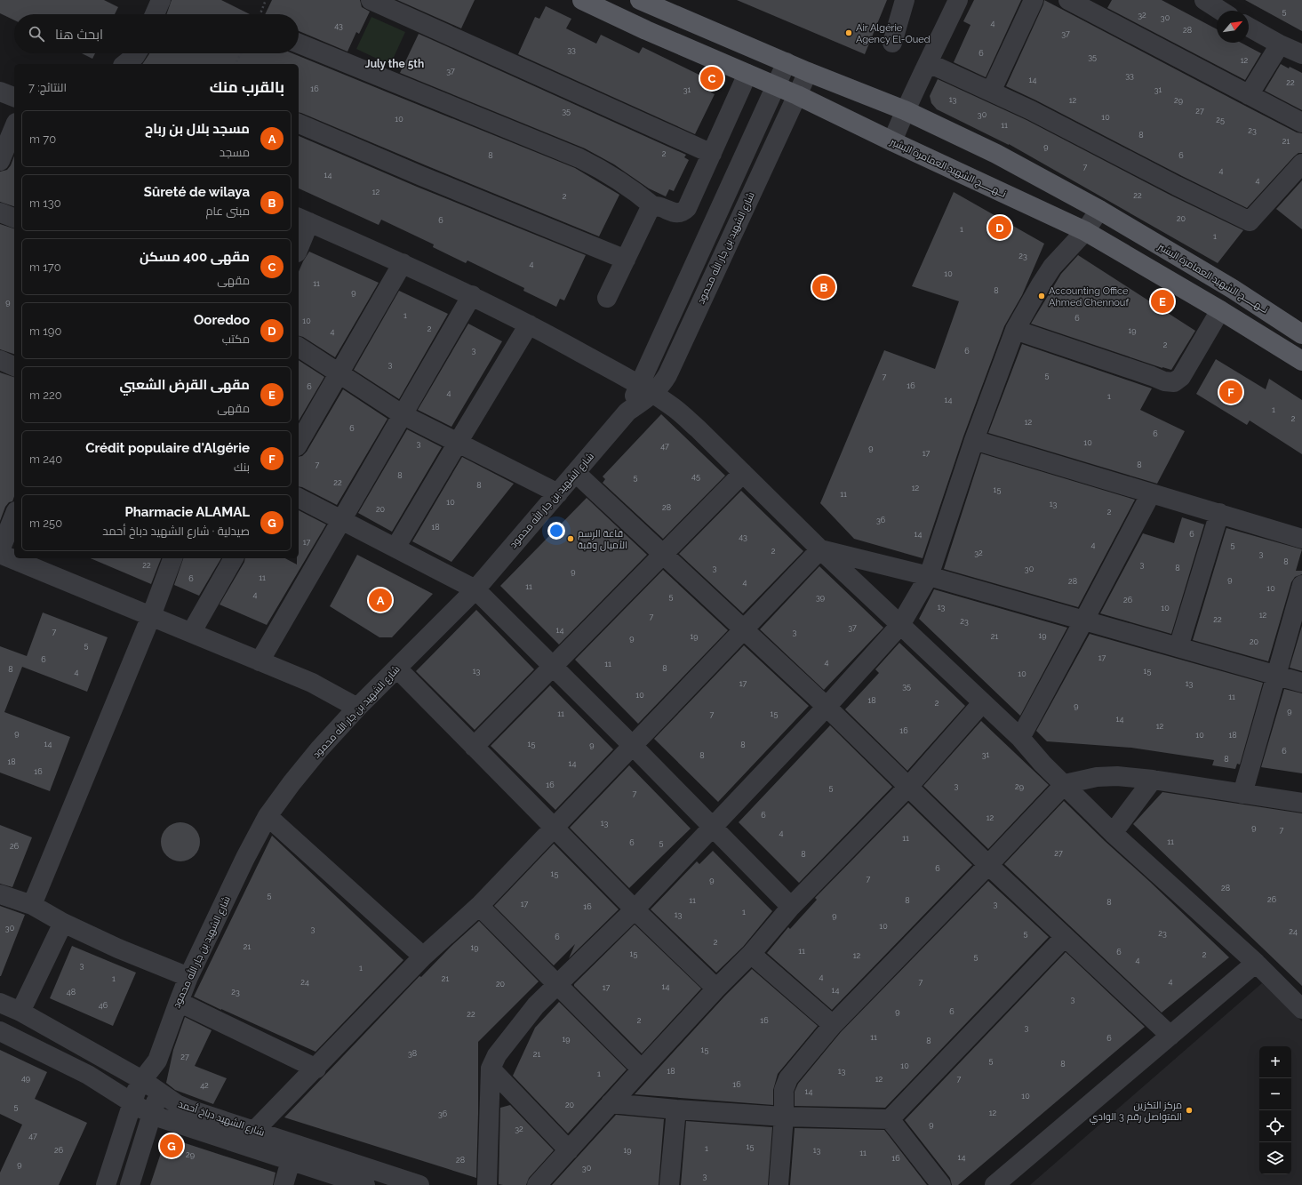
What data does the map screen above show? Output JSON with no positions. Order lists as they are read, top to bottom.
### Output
{
  "streets": {
    "main road": ["نــهـــــج الشهيد العمامرة البشير"],
    "street": ["شارع الشهيد بن جار الله محمود", "شارع الشهيد دباخ أحمد"]
  },
  "crossings": [
    ["نــهـــــج الشهيد العمامرة البشير", "شارع الشهيد بن جار الله محمود"],
    ["شارع الشهيد بن جار الله محمود", "شارع الشهيد دباخ أحمد"]
  ],
  "districts": ["July the 5th"],
  "places": [
    "Air Algérie Agency El-Oued",
    "Accounting Office Ahmed Chennouf",
    "قاعة الرسم الأميال وقبة",
    "مركز التكزين المتواصل رقم 3 الوادي"
  ],
  "house_numbers": [
    "5",
    "32",
    "30",
    "4",
    "43",
    "28",
    "37",
    "33",
    "6",
    "35",
    "12",
    "37",
    "33",
    "14",
    "22",
    "16",
    "31",
    "31",
    "13",
    "12",
    "29",
    "35",
    "27",
    "30",
    "10",
    "10",
    "25",
    "11",
    "23",
    "8",
    "21",
    "9",
    "2",
    "8",
    "6",
    "7",
    "4",
    "14",
    "4",
    "12",
    "22",
    "2",
    "20",
    "6",
    "1",
    "1",
    "23",
    "4",
    "10",
    "11",
    "8",
    "9",
    "9",
    "1",
    "6",
    "10",
    "2",
    "19",
    "4",
    "2",
    "3",
    "6",
    "3",
    "5",
    "7",
    "16",
    "6",
    "4",
    "1",
    "14",
    "1",
    "2",
    "12",
    "6",
    "6",
    "10",
    "3",
    "47",
    "9",
    "17",
    "7",
    "8",
    "8",
    "45",
    "5",
    "22",
    "8",
    "12",
    "15",
    "11",
    "10",
    "13",
    "28",
    "20",
    "2",
    "36",
    "18",
    "14",
    "6",
    "43",
    "17",
    "4",
    "5",
    "2",
    "32",
    "3",
    "8",
    "3",
    "22",
    "3",
    "8",
    "30",
    "9",
    "11",
    "6",
    "9",
    "28",
    "4",
    "11",
    "10",
    "4",
    "5",
    "39",
    "26",
    "13",
    "10",
    "12",
    "7",
    "22",
    "23",
    "37",
    "14",
    "7",
    "3",
    "19",
    "19",
    "21",
    "9",
    "20",
    "5",
    "17",
    "6",
    "4",
    "11",
    "8",
    "8",
    "13",
    "15",
    "4",
    "10",
    "17",
    "13",
    "35",
    "10",
    "11",
    "18",
    "2",
    "9",
    "9",
    "11",
    "15",
    "7",
    "14",
    "12",
    "16",
    "9",
    "10",
    "18",
    "14",
    "15",
    "9",
    "8",
    "6",
    "31",
    "8",
    "8",
    "18",
    "14",
    "16",
    "16",
    "3",
    "29",
    "5",
    "7",
    "6",
    "12",
    "13",
    "9",
    "7",
    "4",
    "11",
    "11",
    "6",
    "5",
    "26",
    "27",
    "8",
    "6",
    "15",
    "7",
    "9",
    "28",
    "5",
    "26",
    "11",
    "8",
    "8",
    "17",
    "3",
    "16",
    "1",
    "13",
    "9",
    "10",
    "30",
    "3",
    "24",
    "5",
    "23",
    "6",
    "2",
    "21",
    "19",
    "11",
    "6",
    "15",
    "2",
    "12",
    "5",
    "4",
    "3",
    "1",
    "4",
    "1",
    "21",
    "4",
    "24",
    "7",
    "20",
    "14",
    "17",
    "14",
    "48",
    "23",
    "3",
    "46",
    "9",
    "6",
    "22",
    "2",
    "16",
    "3",
    "11",
    "6",
    "19",
    "8",
    "15",
    "38",
    "21",
    "27",
    "5",
    "8",
    "10",
    "18",
    "13",
    "1",
    "49",
    "12",
    "7",
    "16",
    "42",
    "14",
    "10",
    "20",
    "5",
    "12",
    "36",
    "9",
    "32",
    "47",
    "15",
    "1",
    "26",
    "19",
    "13",
    "11",
    "29",
    "14",
    "16",
    "28",
    "9",
    "30",
    "3"
  ],
  "north": "top right",
  "page": {
    "search": "ابحث هنا",
    "heading": ["بالقرب منك", "النتائج: 7"],
    "pins": [
      "C",
      "D",
      "B",
      "E",
      "F",
      "A",
      "G"
    ],
    "list": [
      {
        "mark": "A",
        "name": "مسجد بلال بن رباح",
        "note": "مسجد",
        "value": "70 m"
      },
      {
        "mark": "B",
        "name": "Sûreté de wilaya",
        "note": "مبنى عام",
        "value": "130 m"
      },
      {
        "mark": "C",
        "name": "مقهى 400 مسكن",
        "note": "مقهى",
        "value": "170 m"
      },
      {
        "mark": "D",
        "name": "Ooredoo",
        "note": "مكتب",
        "value": "190 m"
      },
      {
        "mark": "E",
        "name": "مقهى القرض الشعبي",
        "note": "مقهى",
        "value": "220 m"
      },
      {
        "mark": "F",
        "name": "Crédit populaire d'Algérie",
        "note": "بنك",
        "value": "240 m"
      },
      {
        "mark": "G",
        "name": "Pharmacie ALAMAL",
        "note": "صيدلية · شارع الشهيد دباخ أحمد",
        "value": "250 m"
      }
    ],
    "map_buttons": ["+", "−"]
  }
}
